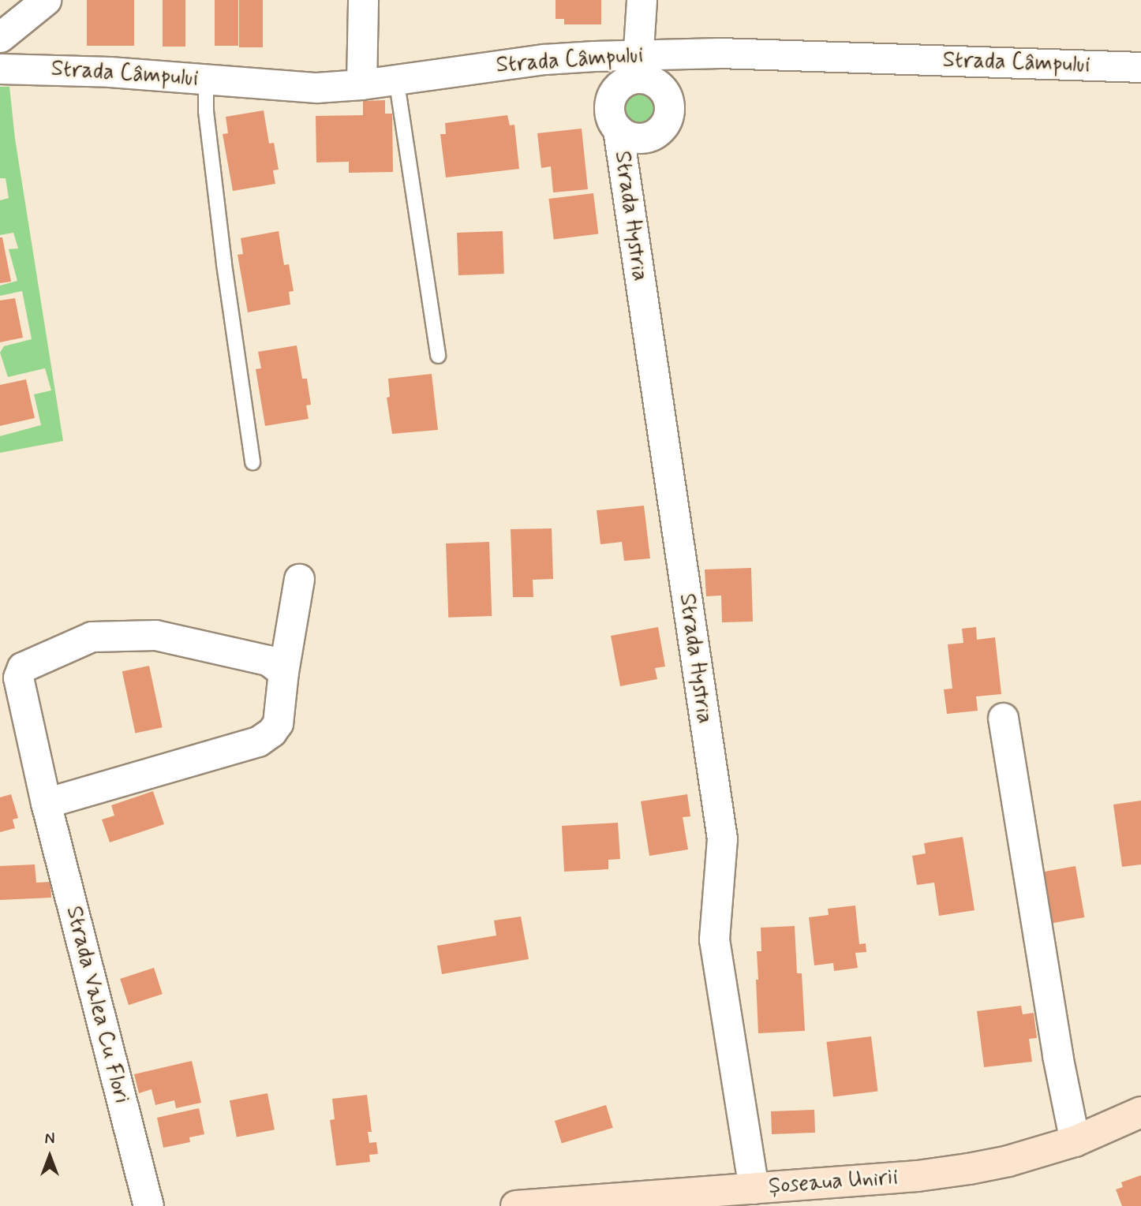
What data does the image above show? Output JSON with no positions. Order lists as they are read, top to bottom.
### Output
{
  "streets": {
    "main road": ["Șoseaua Unirii"],
    "street": ["Strada Câmpului", "Strada Hystria", "Strada Valea Cu Flori"]
  },
  "crossings": [
    ["Strada Câmpului", "Strada Hystria"],
    ["Strada Hystria", "Șoseaua Unirii"]
  ],
  "north": "top"
}
